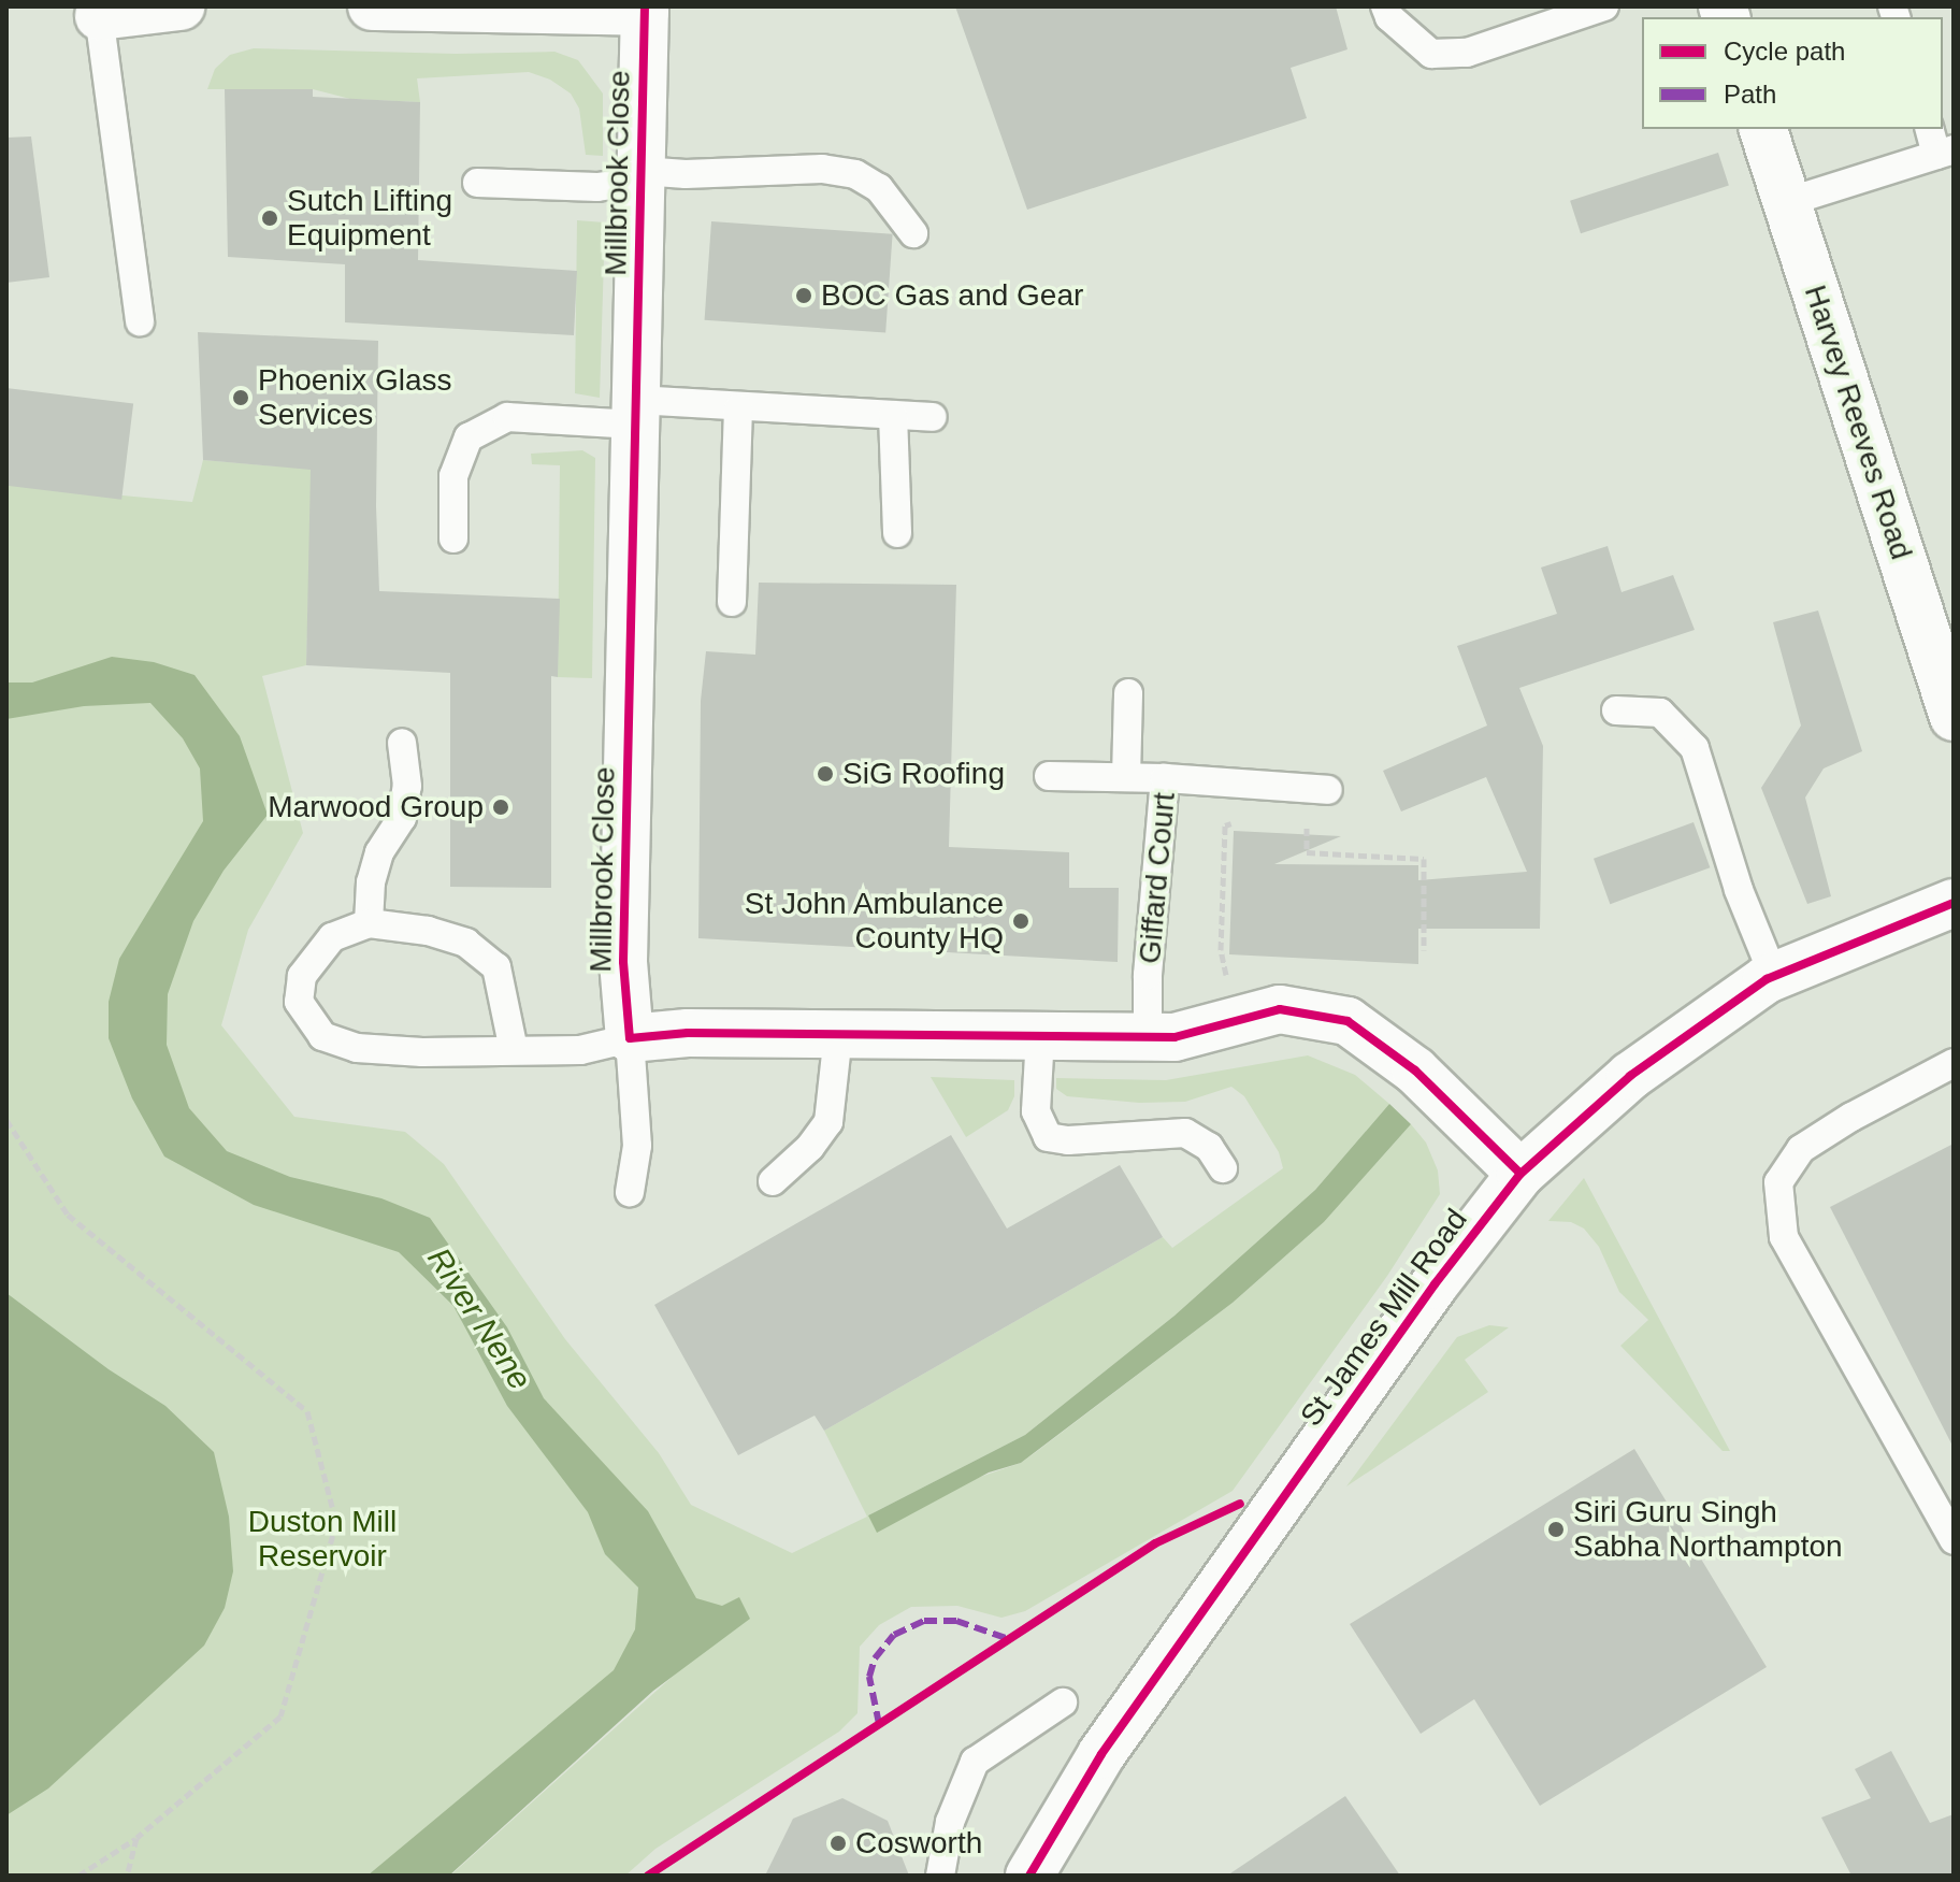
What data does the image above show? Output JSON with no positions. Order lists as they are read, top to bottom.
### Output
{
  "streets": {
    "street": ["Millbrook Close", "Harvey Reeves Road", "St James Mill Road"],
    "lane": ["Giffard Court"]
  },
  "water": ["River Nene"],
  "parks": ["Duston Mill Reservoir"],
  "places": [
    "Sutch Lifting Equipment",
    "BOC Gas and Gear",
    "Phoenix Glass Services",
    "SiG Roofing",
    "Marwood Group",
    "St John Ambulance County HQ",
    "Siri Guru Singh Sabha Northampton",
    "Cosworth"
  ],
  "legend": ["Cycle path", "Path"]
}
